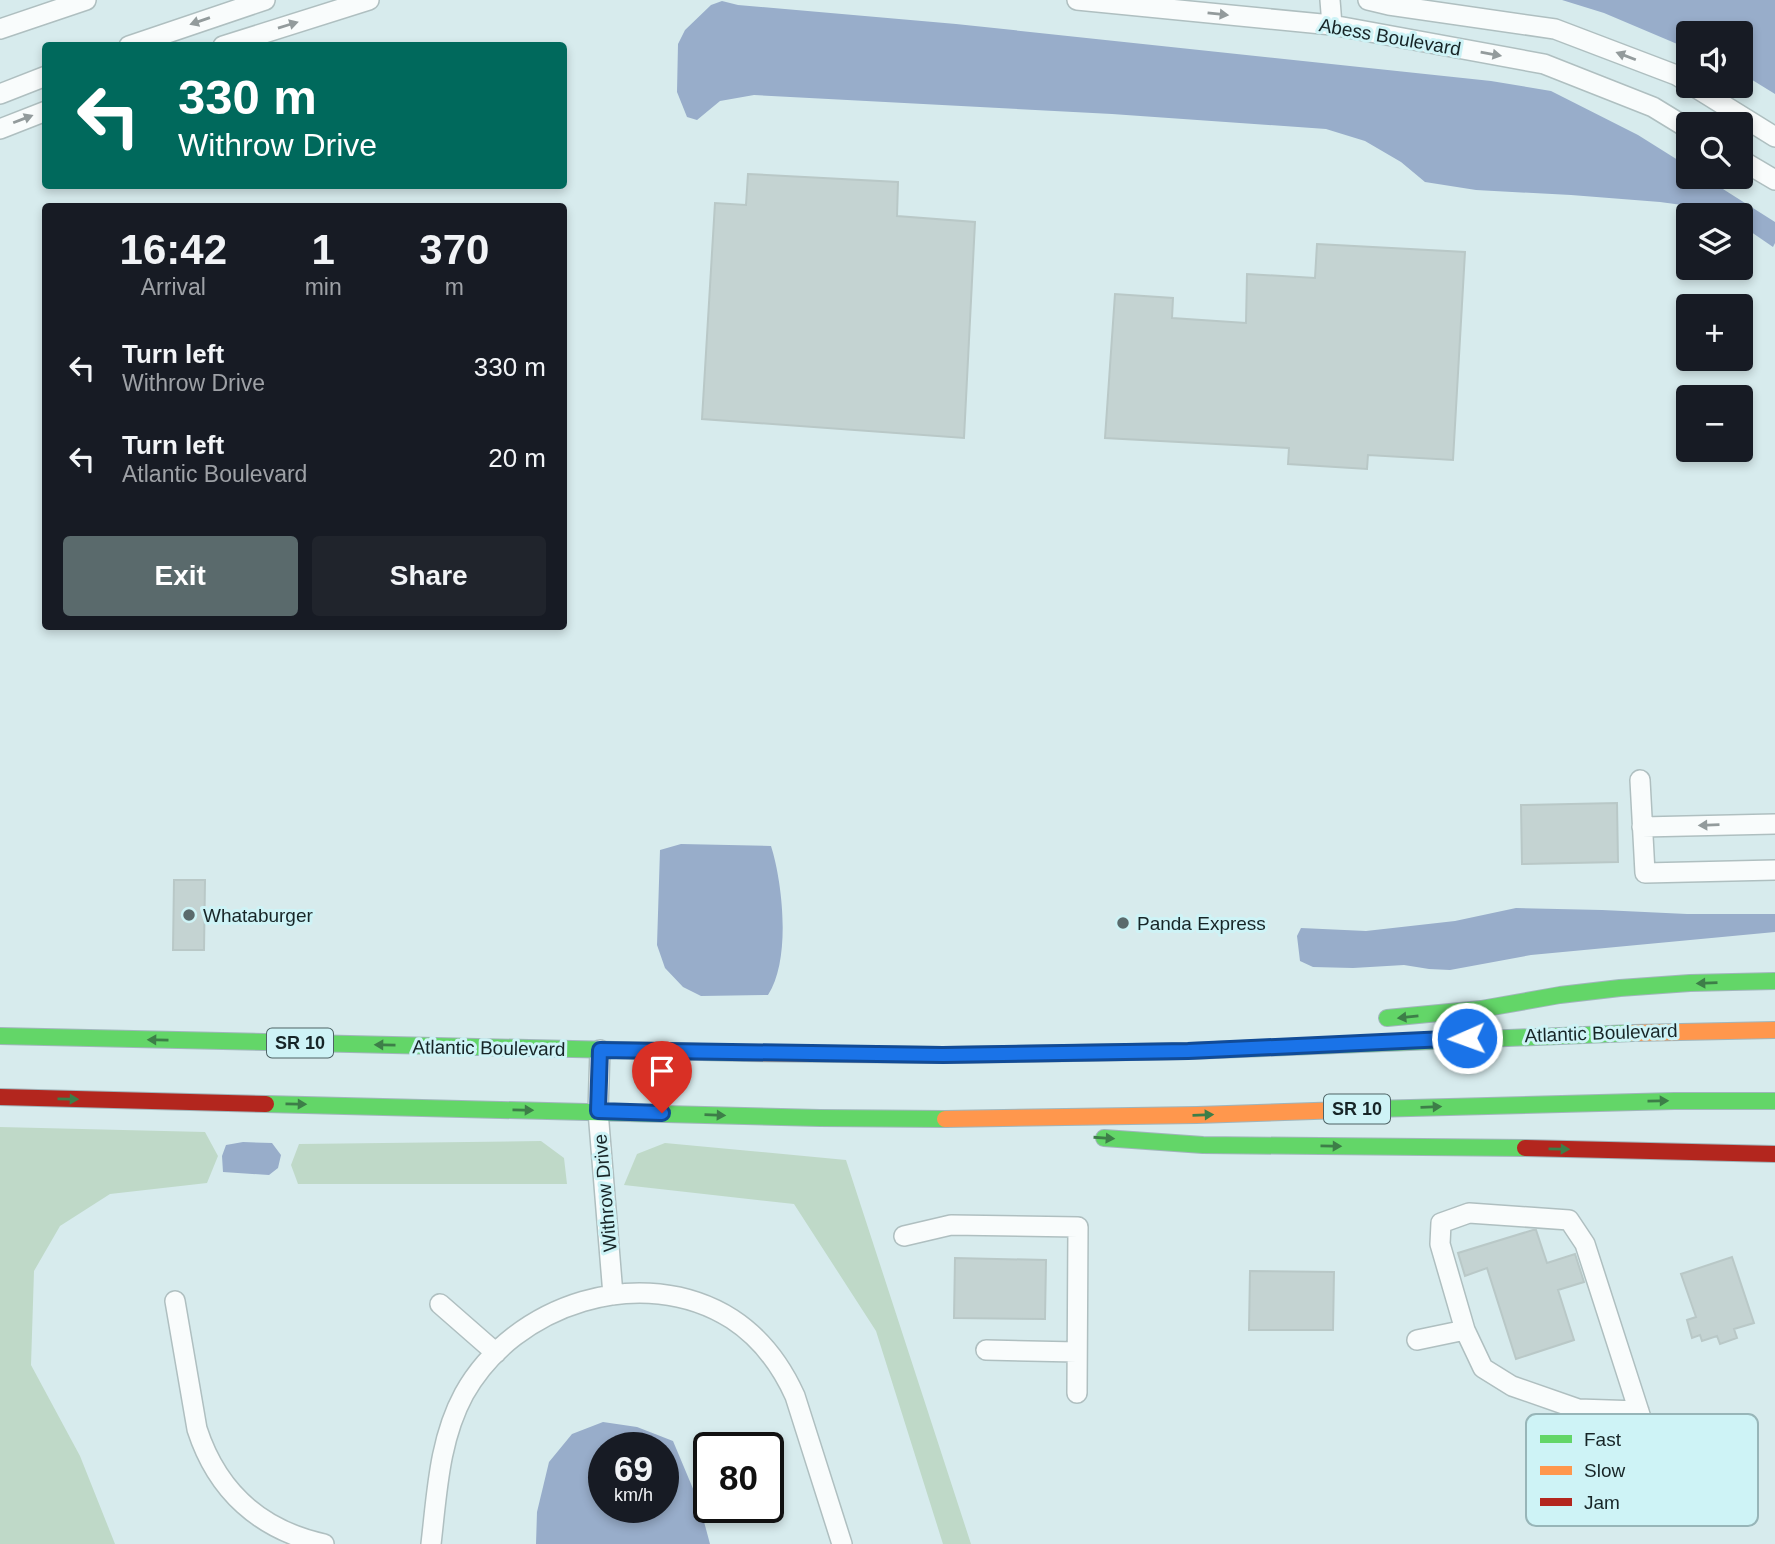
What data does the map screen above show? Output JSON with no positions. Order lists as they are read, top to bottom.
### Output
{
  "streets": {
    "highway": ["Atlantic Boulevard", "SR 10"],
    "street": ["Abess Boulevard", "Withrow Drive"]
  },
  "crossings": [
    ["Atlantic Boulevard", "Withrow Drive"],
    ["SR 10", "Withrow Drive"]
  ],
  "places": ["Whataburger", "Panda Express"],
  "legend": ["Fast", "Slow", "Jam"],
  "page": {
    "map_buttons": ["+", "−"],
    "turn": ["330 m", "Withrow Drive"],
    "eta": [
      "16:42",
      "Arrival",
      "1",
      "min",
      "370",
      "m"
    ],
    "list": [
      {
        "name": "Turn left",
        "note": "Withrow Drive",
        "value": "330 m"
      },
      {
        "name": "Turn left",
        "note": "Atlantic Boulevard",
        "value": "20 m"
      }
    ],
    "buttons": ["Exit", "Share"],
    "speed": "69 km/h",
    "limit": "80"
  }
}
